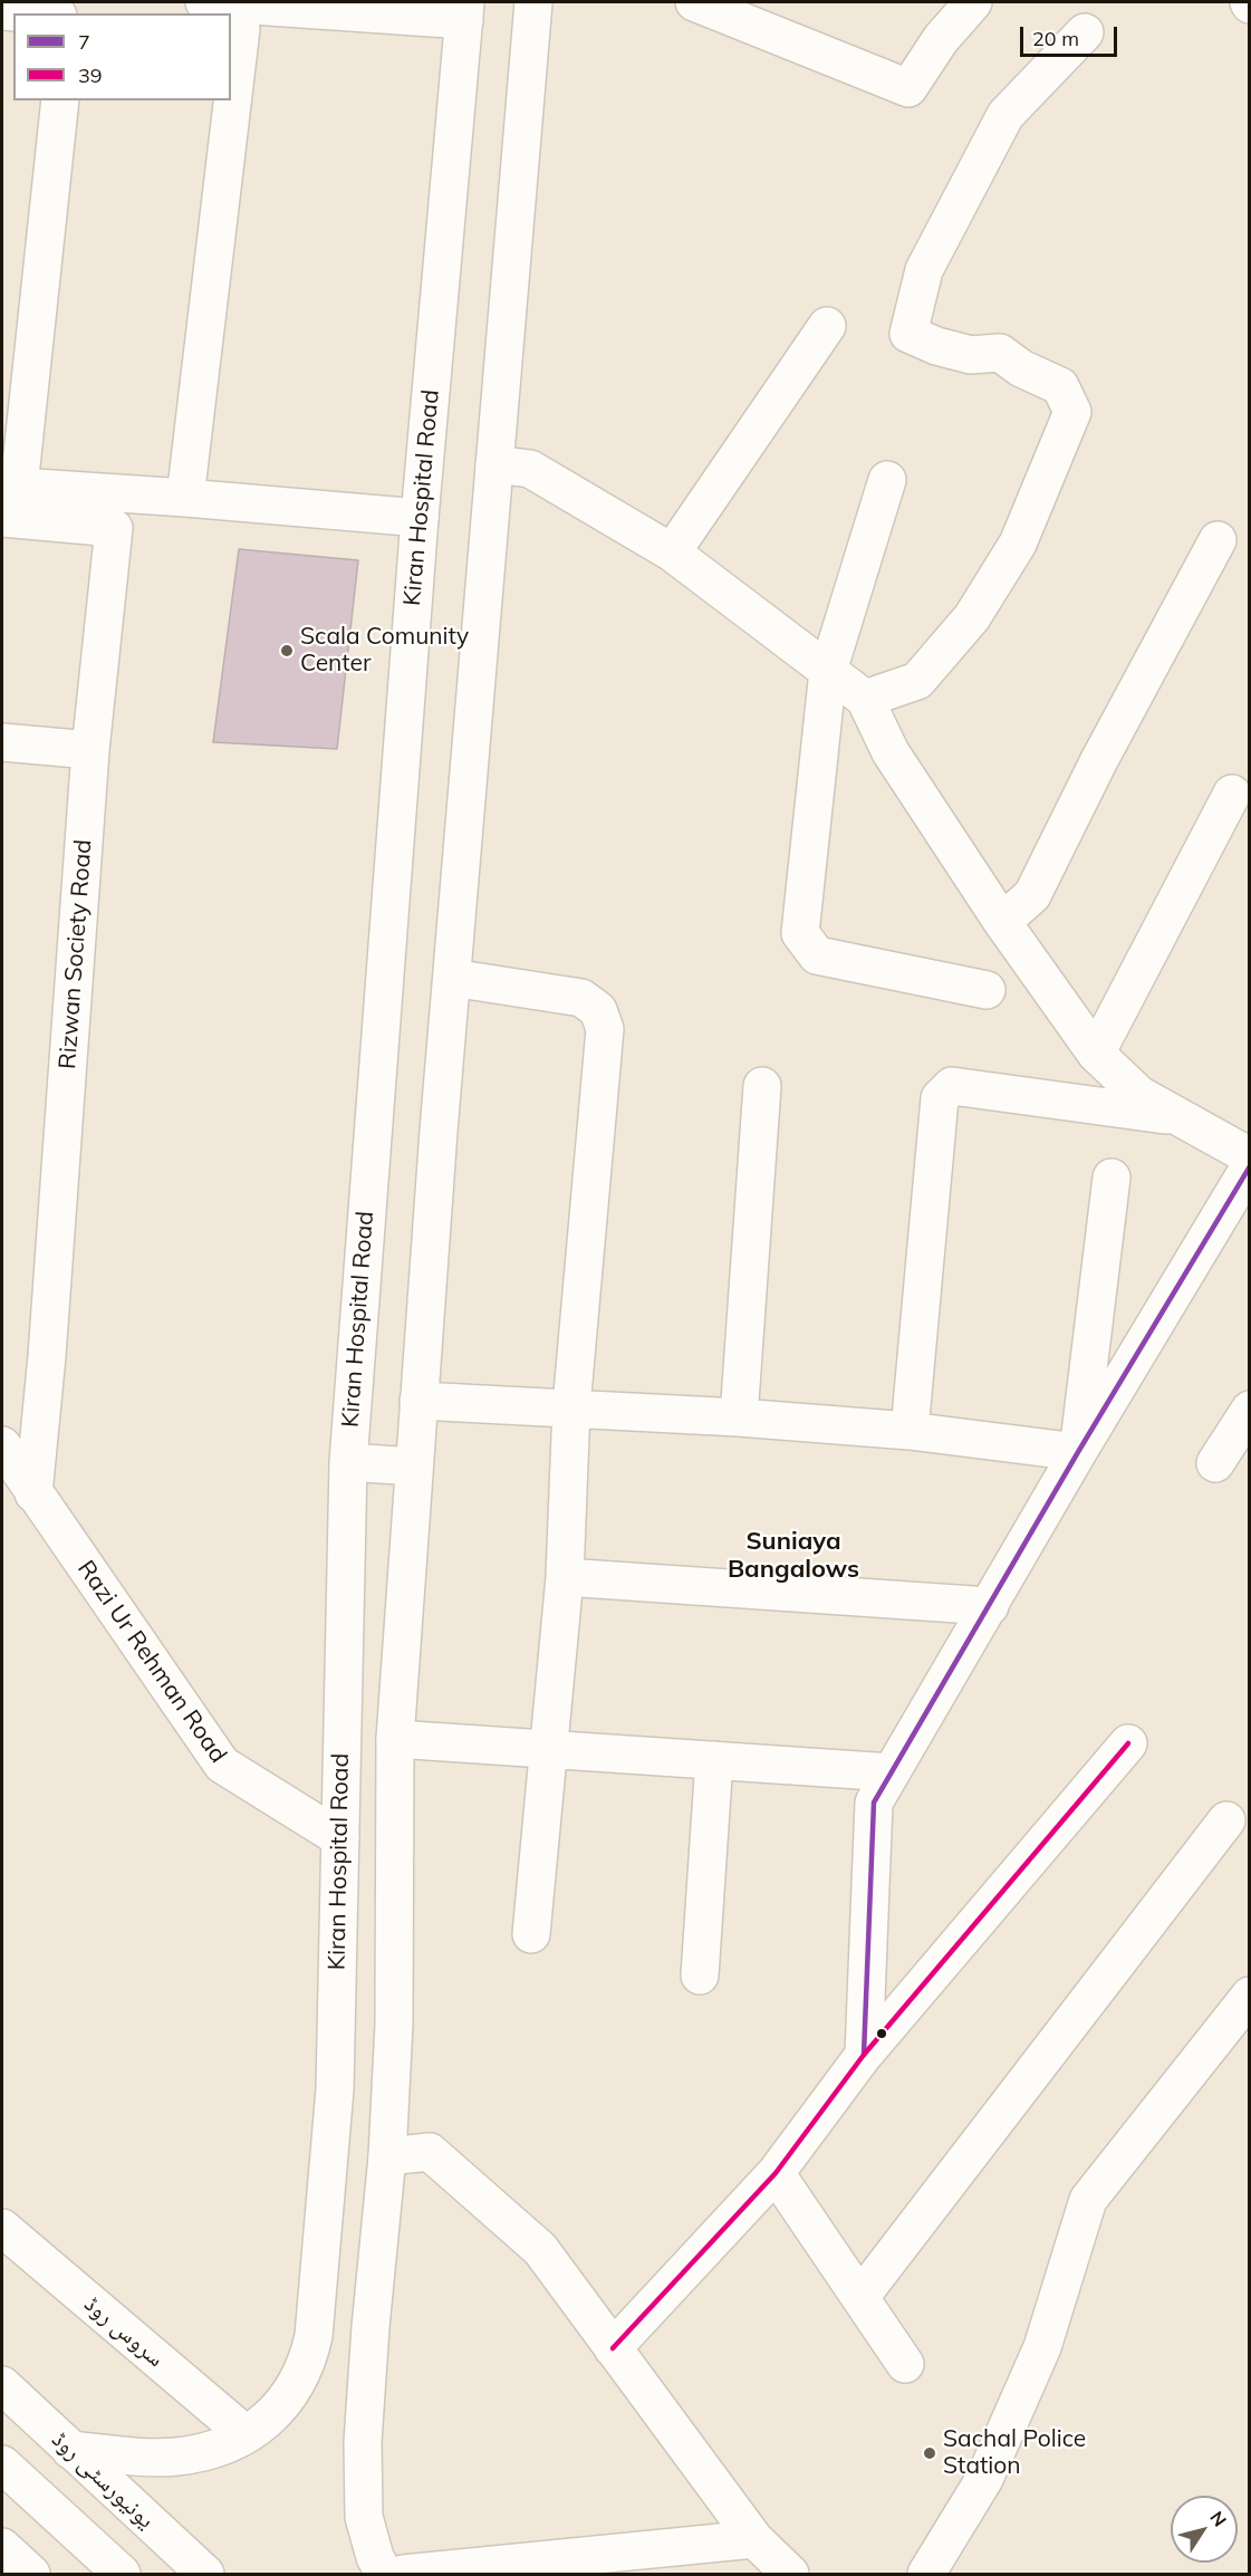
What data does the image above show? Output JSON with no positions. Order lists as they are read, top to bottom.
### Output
{
  "streets": {
    "street": [
      "Kiran Hospital Road",
      "Rizwan Society Road",
      "Razi Ur Rehman Road",
      "سروس روڈ",
      "یونیورسٹی روڈ"
    ]
  },
  "crossings": [
    ["Kiran Hospital Road", "Razi Ur Rehman Road"],
    ["Kiran Hospital Road", "سروس روڈ"],
    ["Kiran Hospital Road", "یونیورسٹی روڈ"],
    ["Rizwan Society Road", "Razi Ur Rehman Road"]
  ],
  "districts": ["Suniaya Bangalows"],
  "places": ["Scala Comunity Center", "Sachal Police Station"],
  "lines": ["transit line 7", "transit line 39"],
  "legend": ["7", "39"],
  "scale_bar": "20 m",
  "north": "top right"
}
